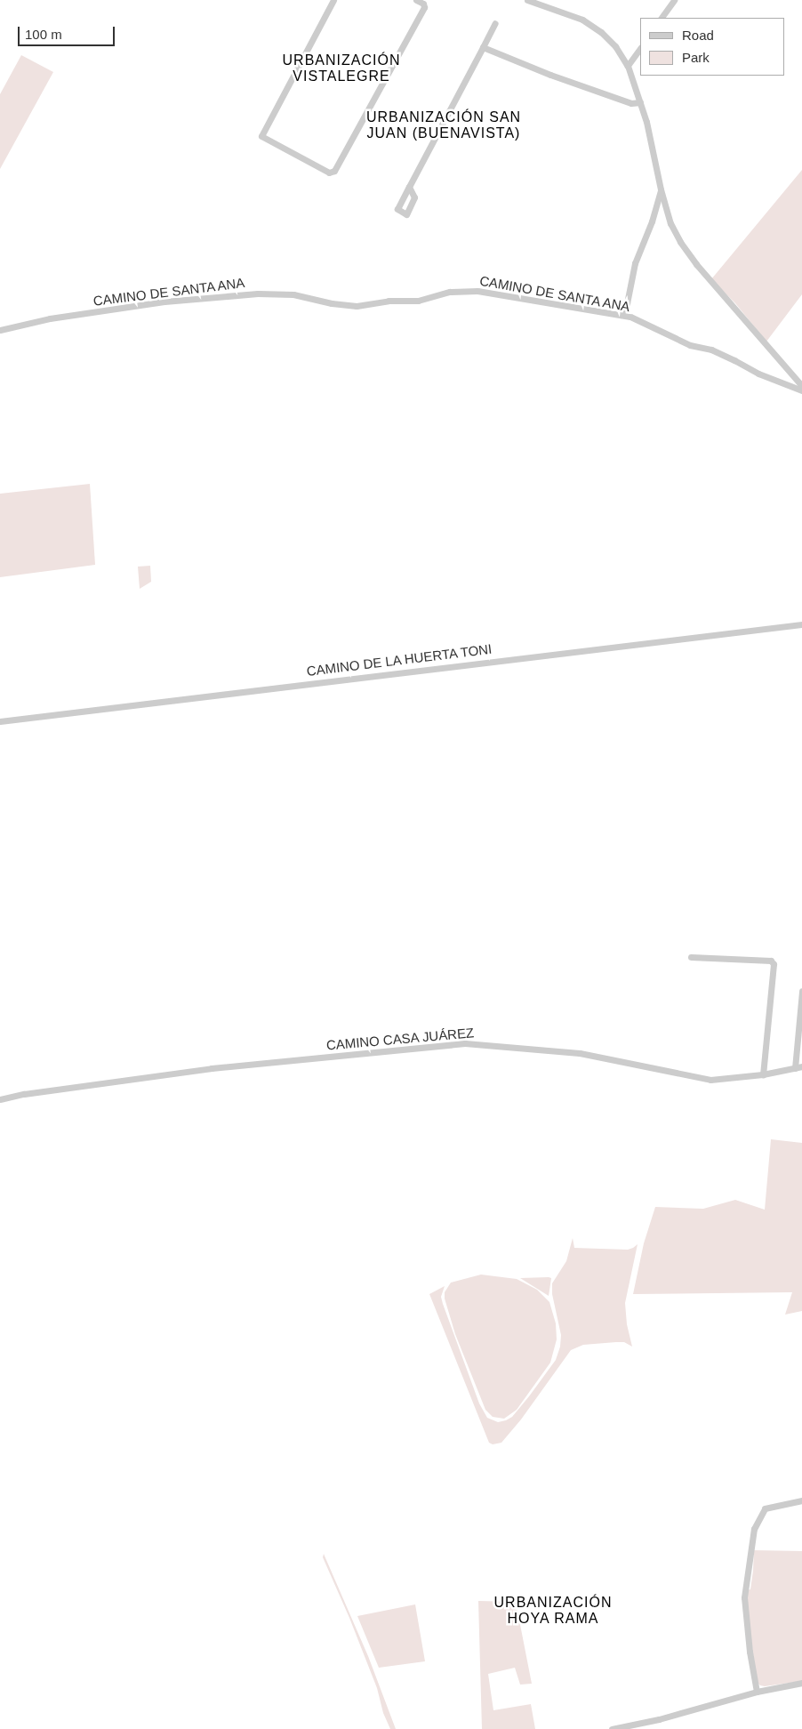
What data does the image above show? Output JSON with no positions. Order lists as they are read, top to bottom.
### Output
{
  "streets": {
    "street": ["CAMINO DE SANTA ANA", "CAMINO DE LA HUERTA TONI", "CAMINO CASA JUÁREZ"]
  },
  "districts": ["URBANIZACIÓN VISTALEGRE", "URBANIZACIÓN SAN JUAN (BUENAVISTA)", "URBANIZACIÓN HOYA RAMA"],
  "legend": ["Road", "Park"],
  "scale_bar": "100 m"
}
